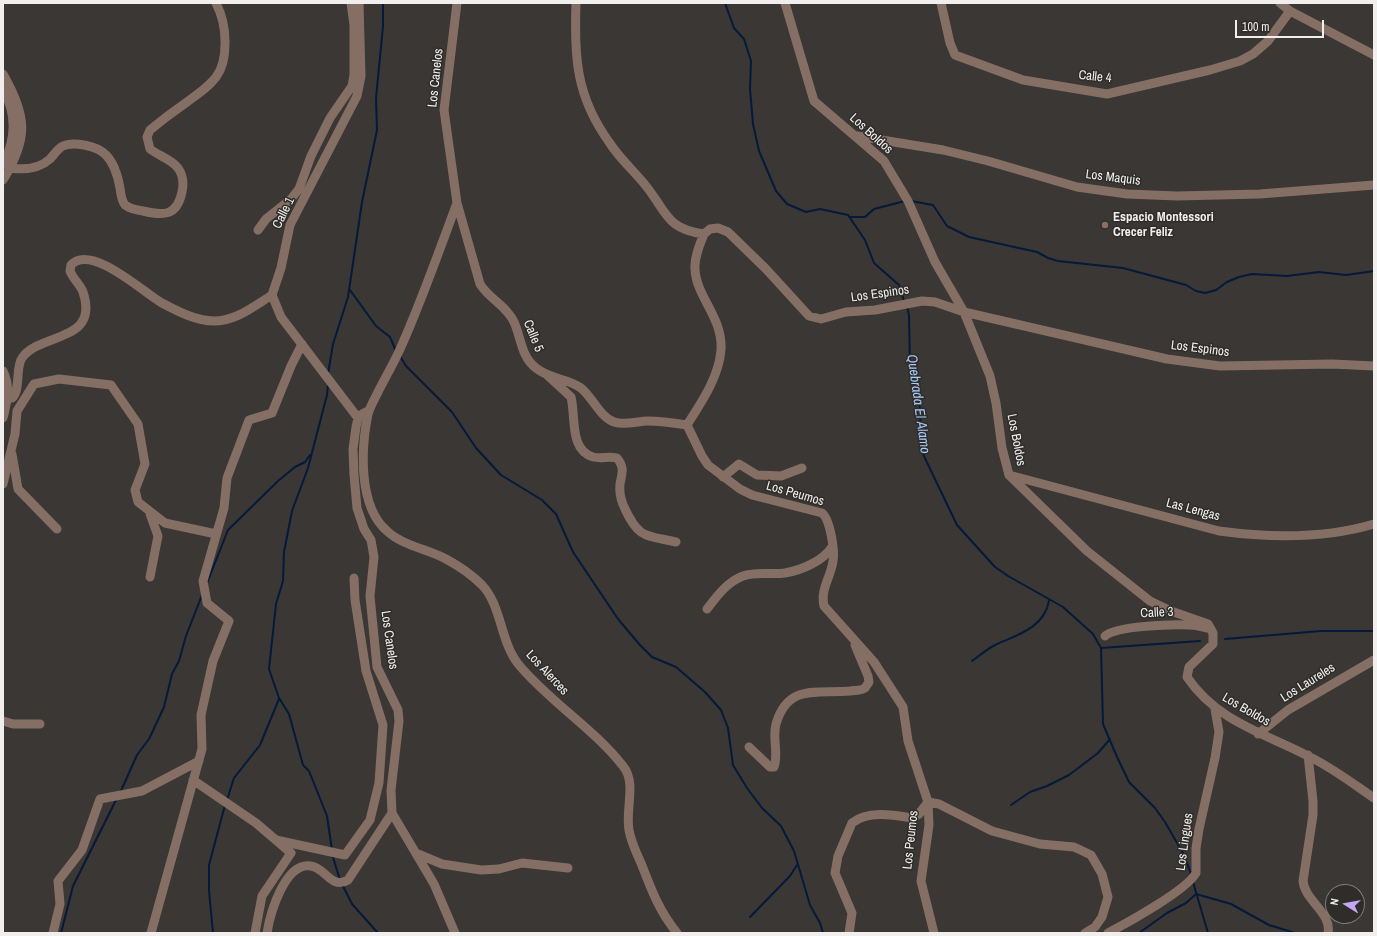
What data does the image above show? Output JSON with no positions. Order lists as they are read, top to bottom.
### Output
{
  "streets": {
    "street": [
      "Calle 4",
      "Los Canelos",
      "Los Boldos",
      "Los Maquis",
      "Calle 1",
      "Los Espinos",
      "Calle 5",
      "Los Peumos",
      "Las Lengas",
      "Calle 3",
      "Los Alerces",
      "Los Laureles",
      "Los Lingues"
    ]
  },
  "crossings": [
    ["Los Canelos", "Calle 5"],
    ["Los Boldos", "Los Maquis"],
    ["Los Boldos", "Los Espinos"],
    ["Los Boldos", "Las Lengas"],
    ["Los Boldos", "Calle 3"],
    ["Los Boldos", "Los Laureles"],
    ["Los Boldos", "Los Lingues"],
    ["Calle 5", "Los Peumos"]
  ],
  "water": ["Quebrada El Alamo"],
  "places": ["Espacio Montessori Crecer Feliz"],
  "scale_bar": "100 m",
  "north": "left"
}
